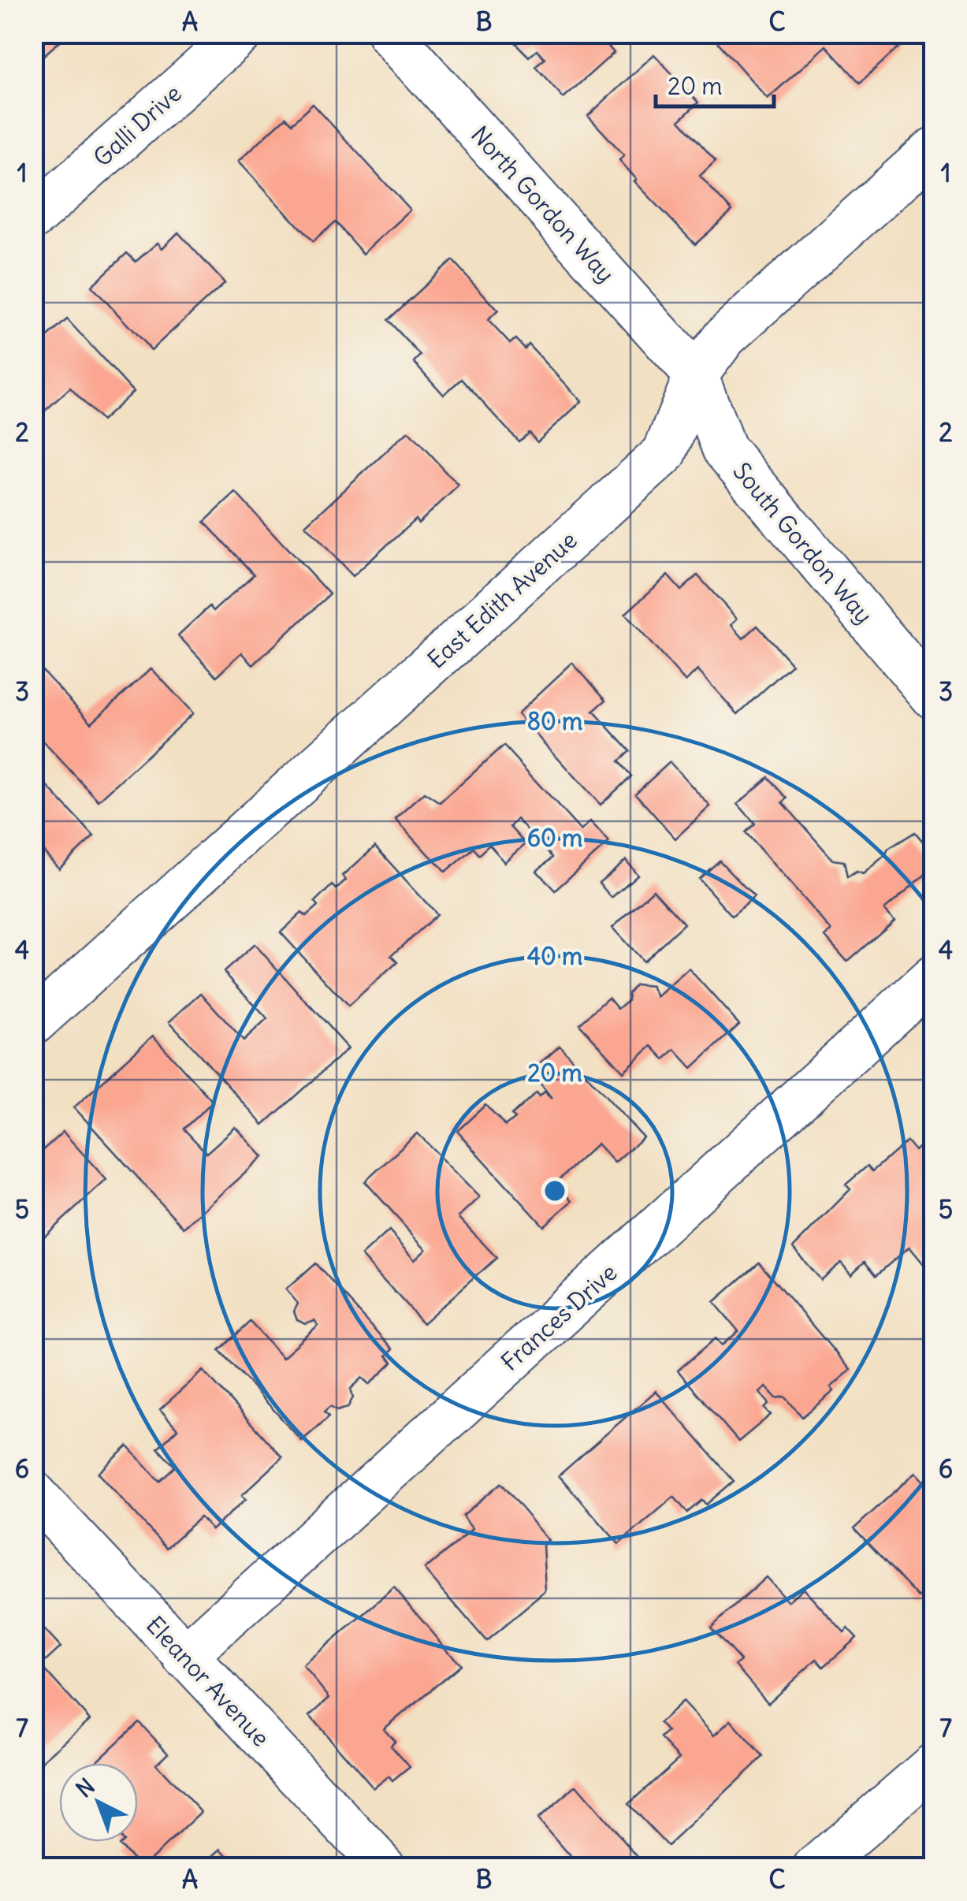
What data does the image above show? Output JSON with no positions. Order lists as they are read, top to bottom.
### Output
{
  "streets": {
    "street": [
      "Galli Drive",
      "North Gordon Way",
      "South Gordon Way",
      "East Edith Avenue",
      "Frances Drive",
      "Eleanor Avenue"
    ]
  },
  "crossings": [
    ["North Gordon Way", "South Gordon Way"],
    ["North Gordon Way", "East Edith Avenue"],
    ["South Gordon Way", "East Edith Avenue"],
    ["Frances Drive", "Eleanor Avenue"]
  ],
  "scale_bar": "20 m",
  "north": "top left",
  "grid": {
    "columns": ["A", "B", "C"],
    "rows": [
      "1",
      "2",
      "3",
      "4",
      "5",
      "6",
      "7"
    ]
  },
  "rings": [
    "80 m",
    "60 m",
    "40 m",
    "20 m"
  ]
}
